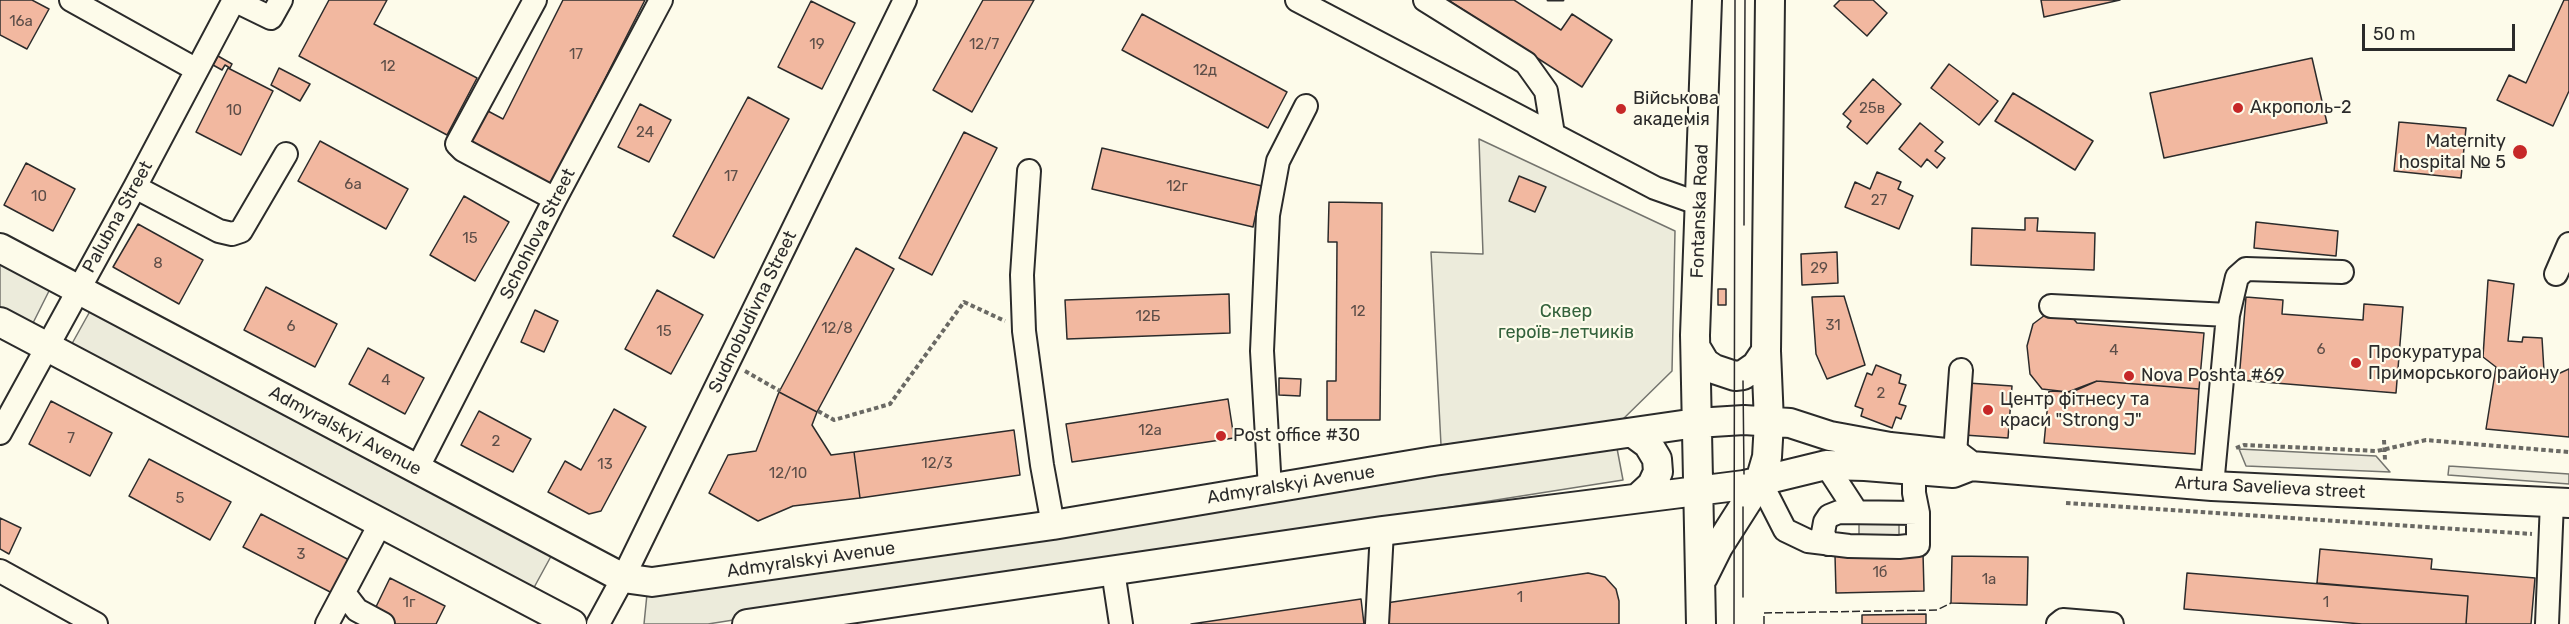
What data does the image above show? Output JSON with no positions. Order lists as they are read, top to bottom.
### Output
{
  "streets": {
    "main road": ["Fontanska Road", "Admyralskyi Avenue", "Artura Savelieva street"],
    "street": ["Palubna Street", "Schohlova Street", "Sudnobudivna Street"]
  },
  "crossings": [
    ["Fontanska Road", "Admyralskyi Avenue"],
    ["Fontanska Road", "Artura Savelieva street"],
    ["Palubna Street", "Admyralskyi Avenue"],
    ["Schohlova Street", "Admyralskyi Avenue"],
    ["Sudnobudivna Street", "Admyralskyi Avenue"],
    ["Admyralskyi Avenue", "Artura Savelieva street"]
  ],
  "parks": ["Сквер героїв-летчиків"],
  "places": [
    "Акрополь-2",
    "Військова академія",
    "Maternity hospital № 5",
    "Прокуратура Приморського району",
    "Nova Poshta #69",
    "Центр фітнесу та краси \"Strong J\"",
    "Post office #30"
  ],
  "house_numbers": [
    "16а",
    "19",
    "12/7",
    "17",
    "12",
    "12д",
    "25в",
    "10",
    "24",
    "17",
    "6а",
    "12г",
    "10",
    "27",
    "15",
    "8",
    "29",
    "12",
    "12Б",
    "31",
    "6",
    "12/8",
    "15",
    "6",
    "4",
    "4",
    "2",
    "12а",
    "7",
    "2",
    "12/3",
    "13",
    "12/10",
    "5",
    "3",
    "1б",
    "1а",
    "1",
    "1г",
    "1"
  ],
  "scale_bar": "50 m"
}
